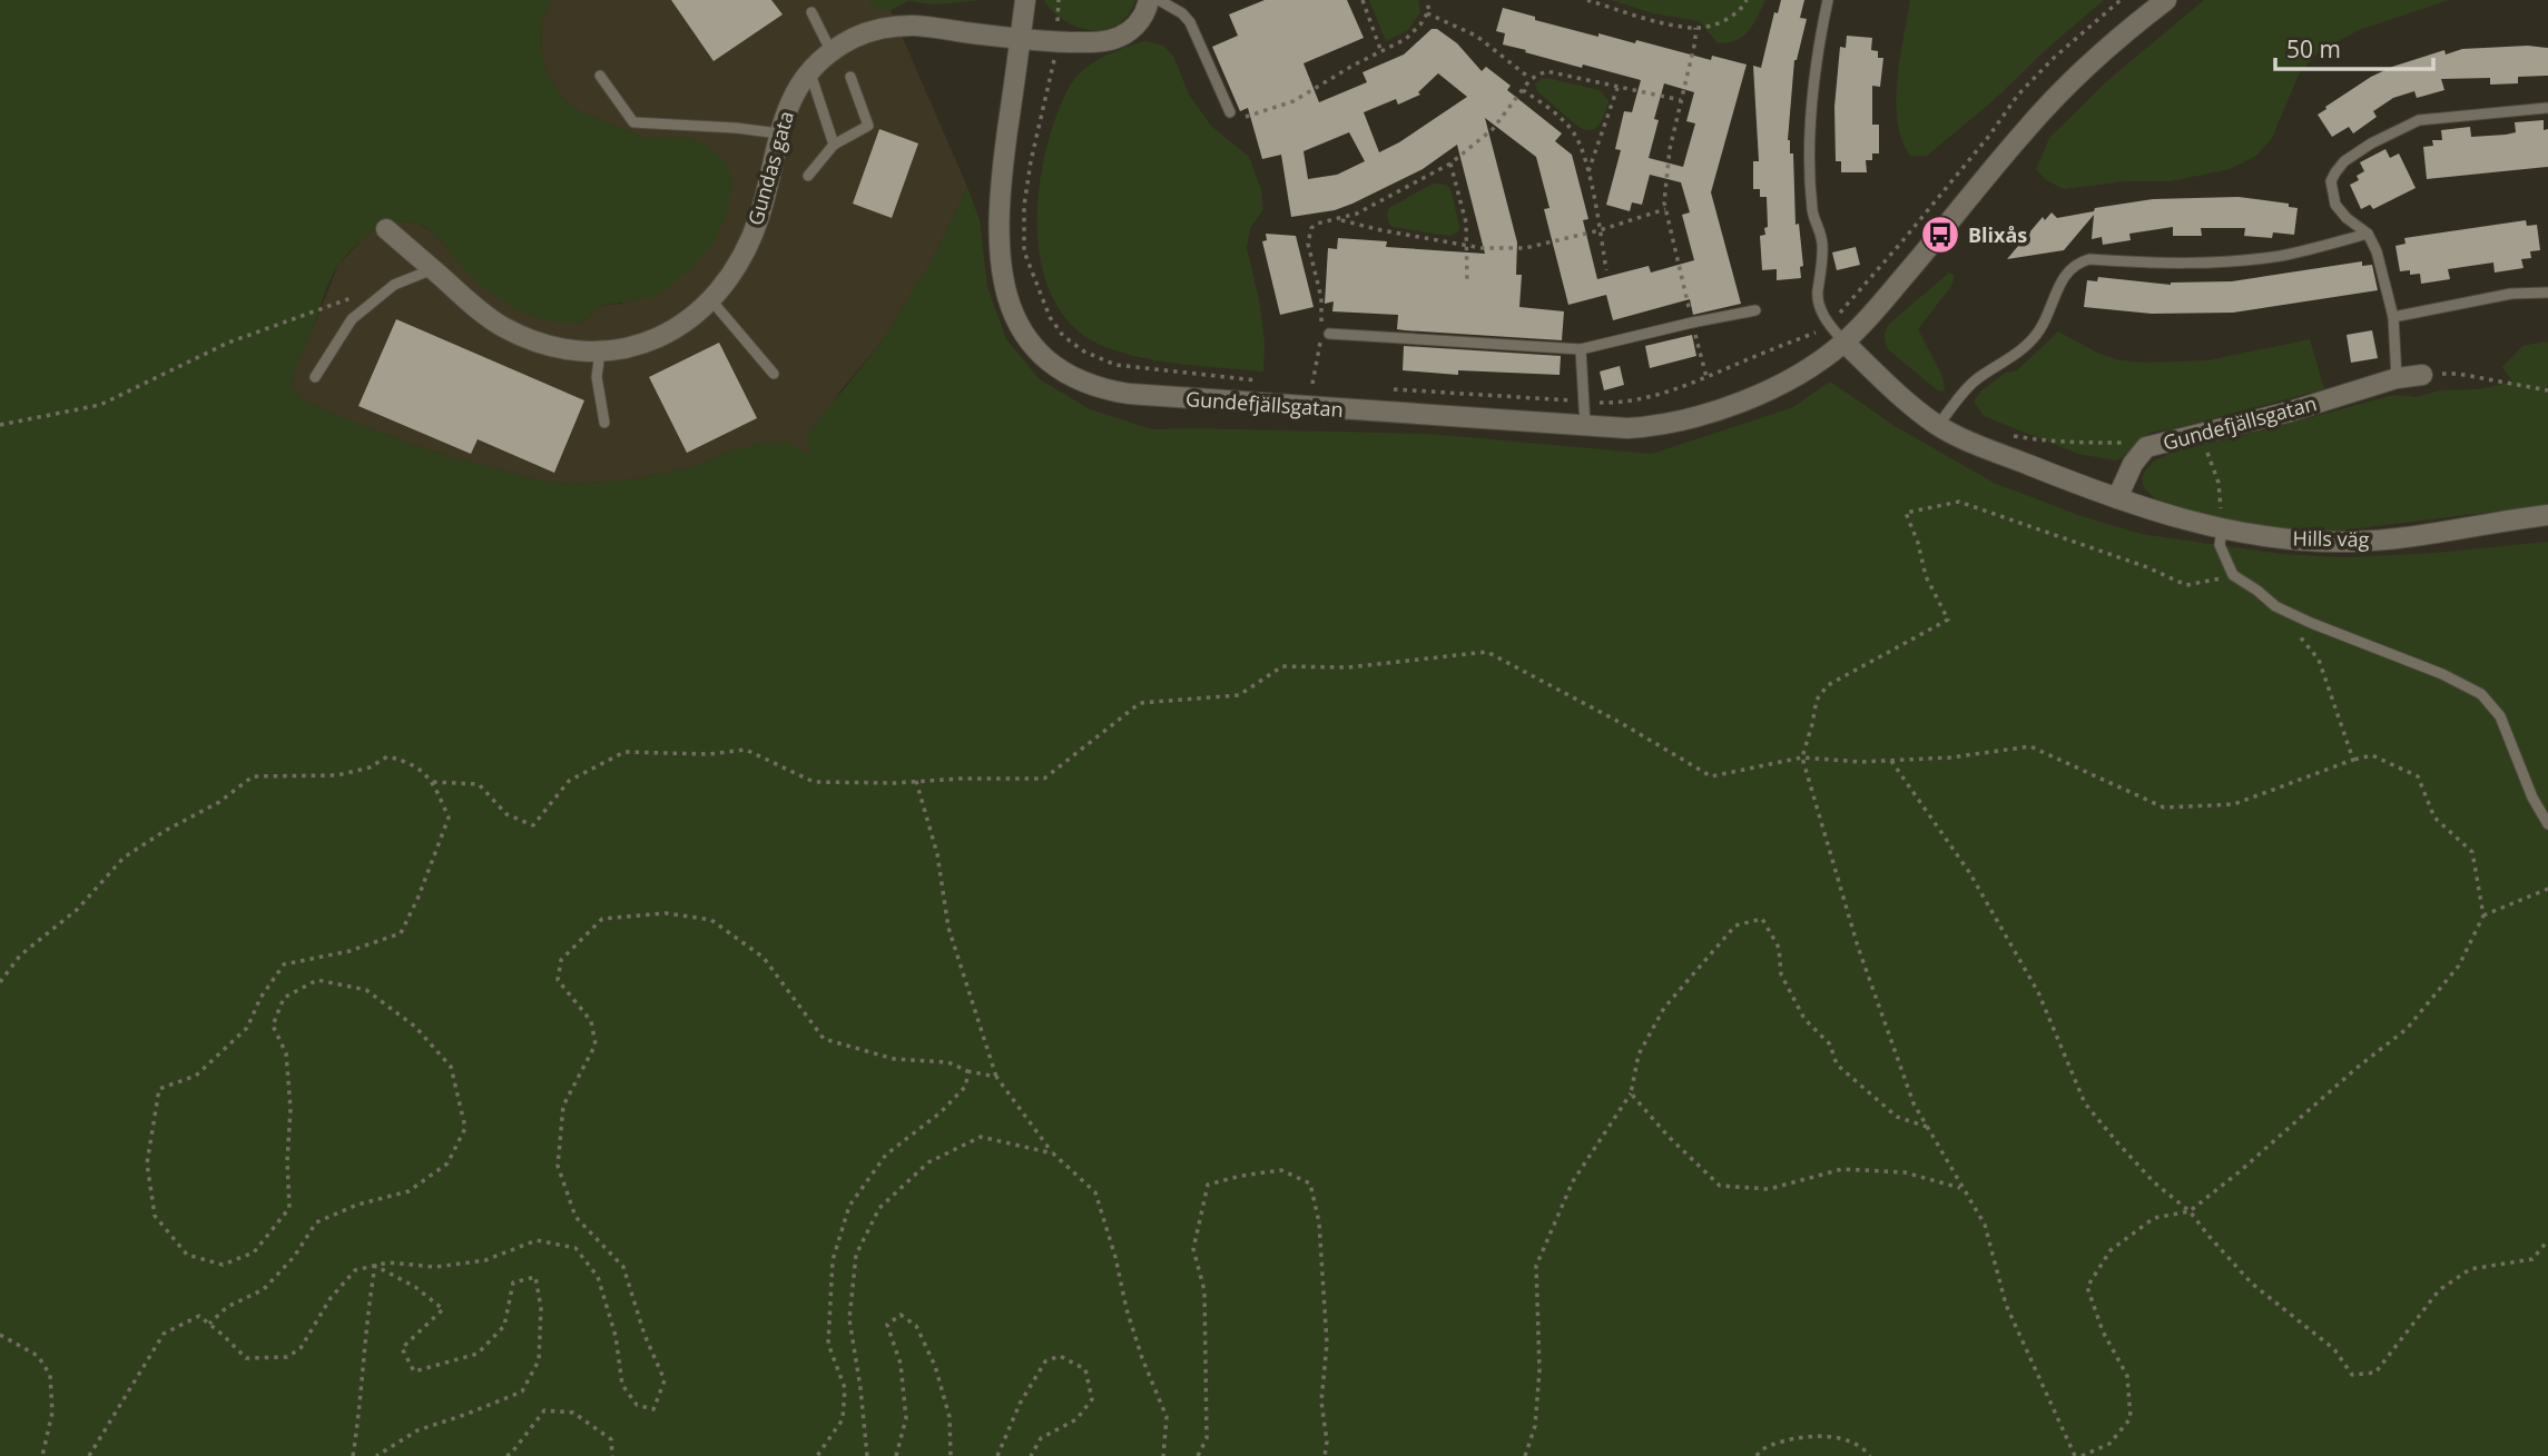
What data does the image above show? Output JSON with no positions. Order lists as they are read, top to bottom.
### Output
{
  "streets": {
    "street": ["Gundas gata", "Gundefjällsgatan", "Hills väg"]
  },
  "crossings": [
    ["Gundas gata", "Gundefjällsgatan"],
    ["Gundefjällsgatan", "Hills väg"]
  ],
  "places": {
    "bus stop": ["Blixås"]
  },
  "scale_bar": "50 m"
}
